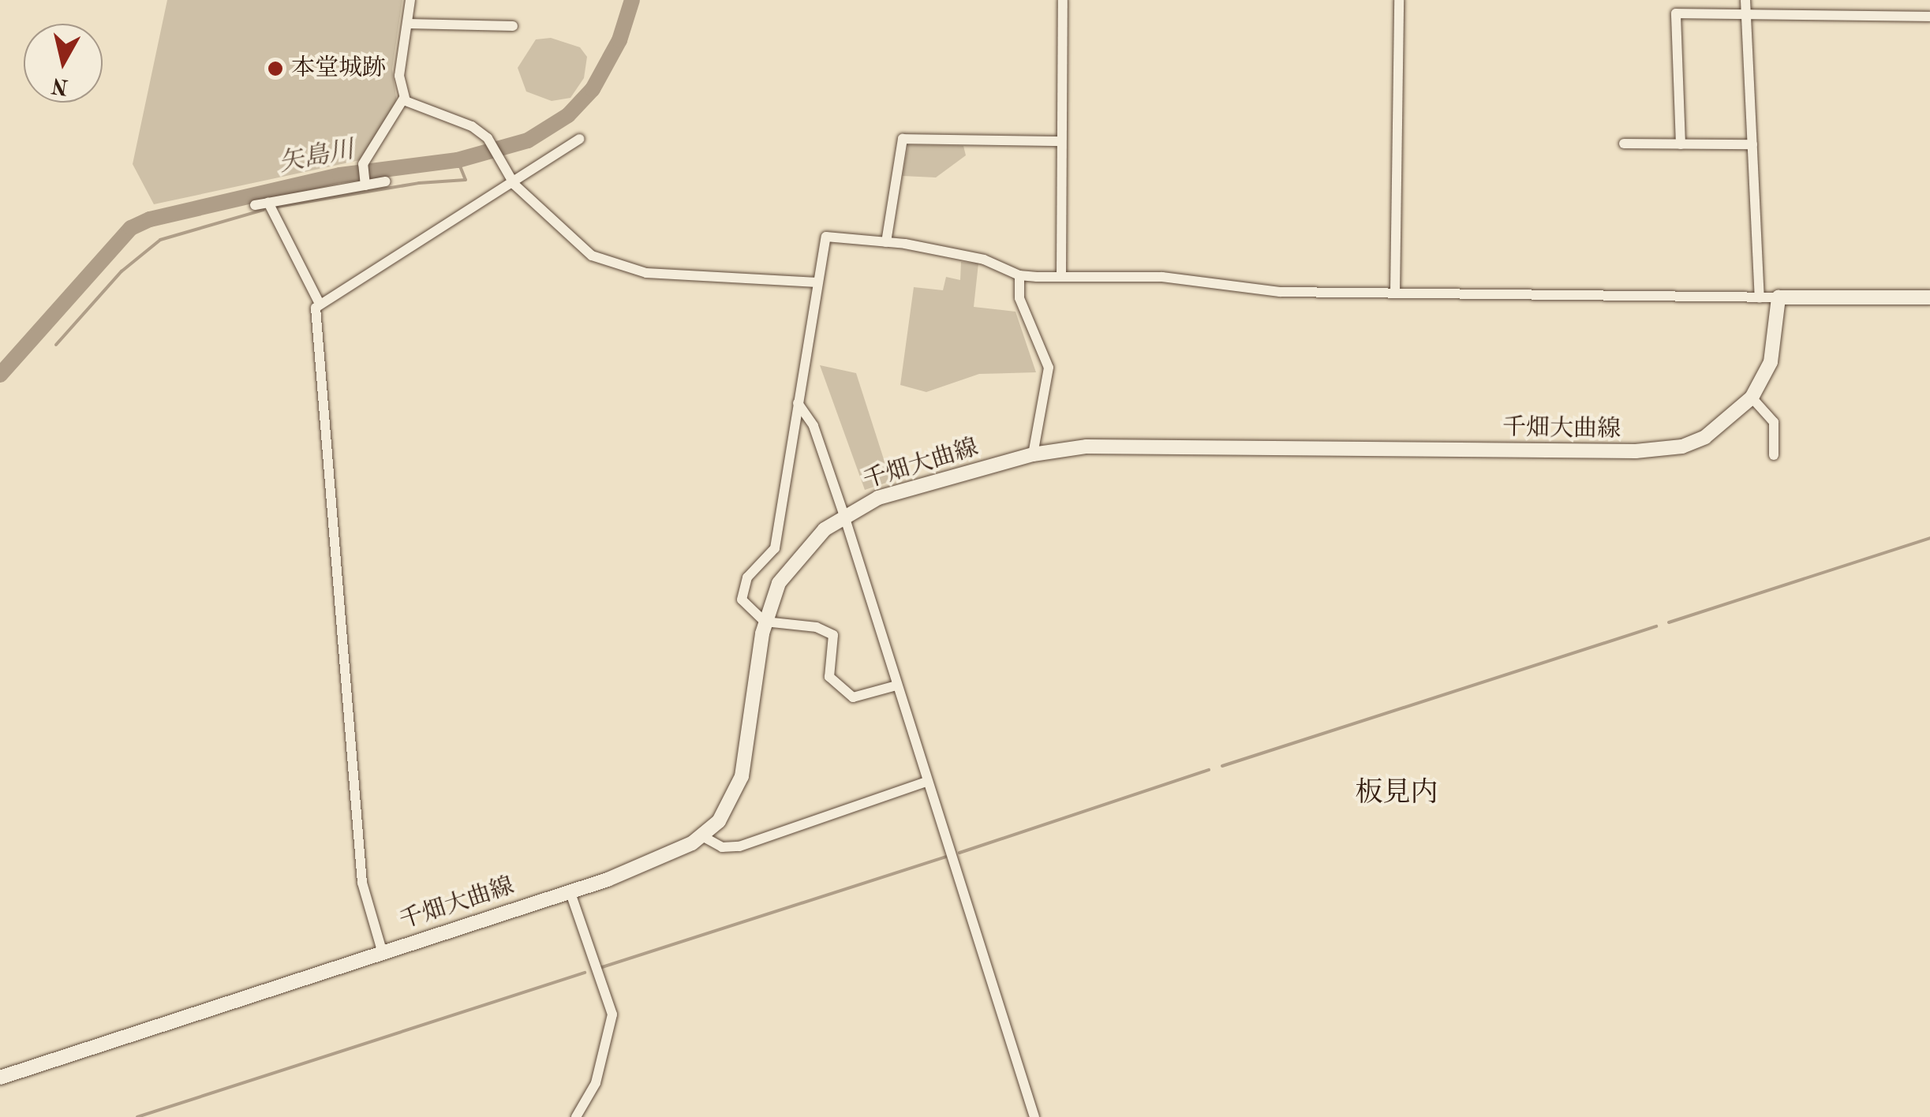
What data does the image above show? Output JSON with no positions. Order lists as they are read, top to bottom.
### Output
{
  "streets": {
    "main road": ["千畑大曲線"]
  },
  "districts": ["板見内"],
  "water": ["矢島川"],
  "places": ["本堂城跡"],
  "north": "bottom"
}
